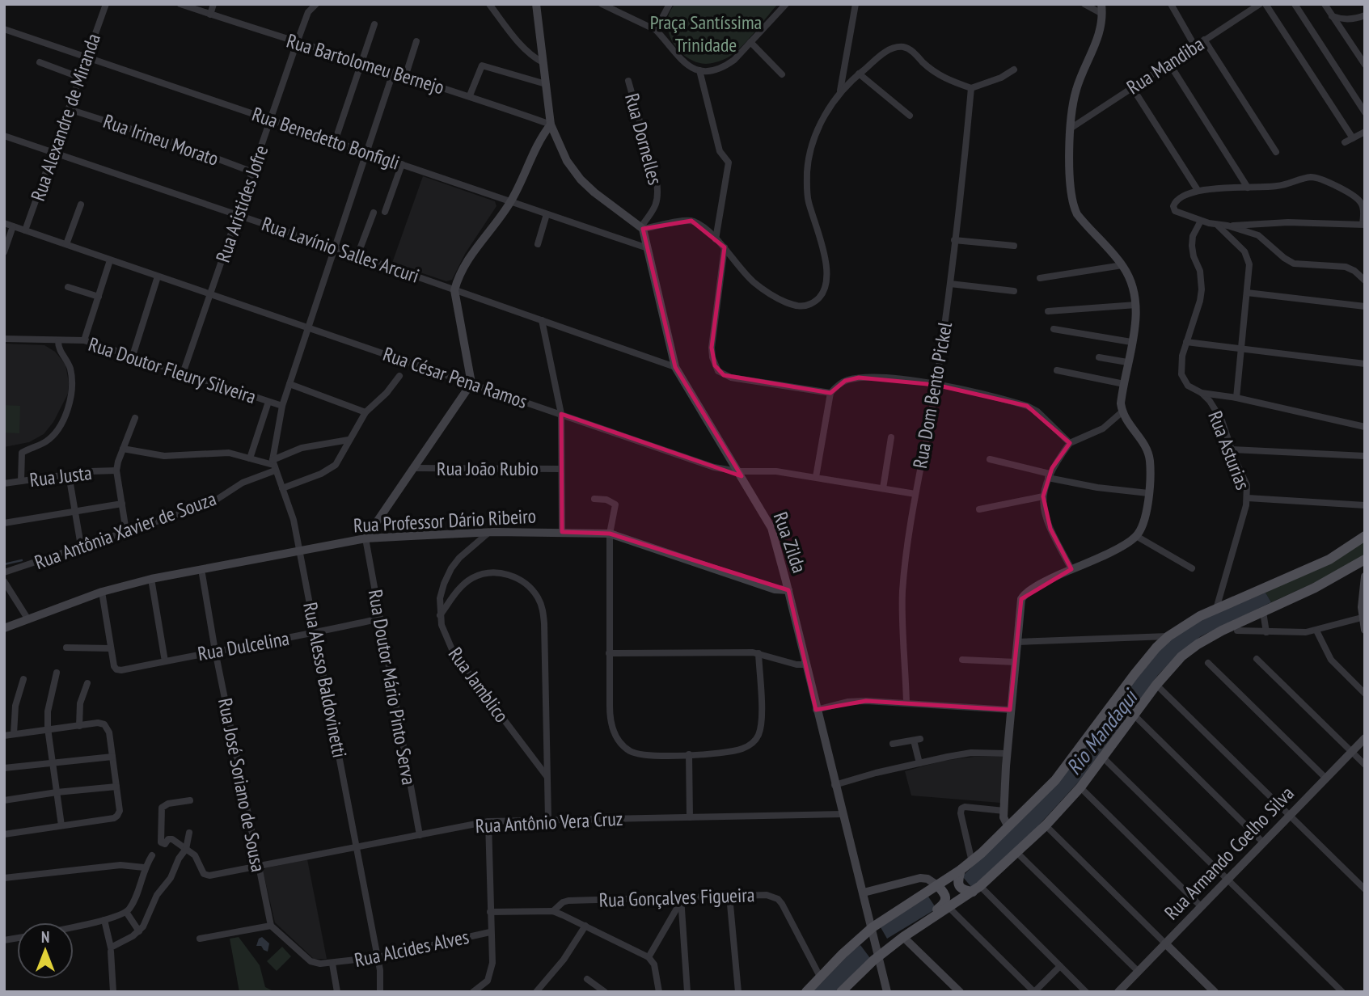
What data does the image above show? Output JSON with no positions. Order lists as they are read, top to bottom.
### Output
{
  "streets": {
    "street": [
      "Rua Bartolomeu Bernejo",
      "Rua Mandiba",
      "Rua Alexandre de Miranda",
      "Rua Benedetto Bonfigli",
      "Rua Dornelles",
      "Rua Irineu Morato",
      "Rua Aristides Jofre",
      "Rua Lavínio Salles Arcuri",
      "Rua Doutor Fleury Silveira",
      "Rua César Pena Ramos",
      "Rua Dom Bento Pickel",
      "Rua Asturias",
      "Rua João Rubio",
      "Rua Justa",
      "Rua Professor Dário Ribeiro",
      "Rua Antônia Xavier de Souza",
      "Rua Zilda",
      "Rua Dulcelina",
      "Rua Alesso Baldovinetti",
      "Rua Jamblico",
      "Rua Doutor Mário Pinto Serva",
      "Rua José Soriano de Sousa",
      "Rua Antônio Vera Cruz",
      "Rua Armando Coelho Silva",
      "Rua Gonçalves Figueira",
      "Rua Alcides Alves"
    ]
  },
  "crossings": [
    ["Rua Bartolomeu Bernejo", "Rua Aristides Jofre"],
    ["Rua Alexandre de Miranda", "Rua Benedetto Bonfigli"],
    ["Rua Alexandre de Miranda", "Rua Irineu Morato"],
    ["Rua Alexandre de Miranda", "Rua Lavínio Salles Arcuri"],
    ["Rua Alexandre de Miranda", "Rua César Pena Ramos"],
    ["Rua Benedetto Bonfigli", "Rua Aristides Jofre"],
    ["Rua Benedetto Bonfigli", "Rua Zilda"],
    ["Rua Dornelles", "Rua Zilda"],
    ["Rua Irineu Morato", "Rua Aristides Jofre"],
    ["Rua Aristides Jofre", "Rua Lavínio Salles Arcuri"],
    ["Rua Aristides Jofre", "Rua Doutor Fleury Silveira"],
    ["Rua Aristides Jofre", "Rua César Pena Ramos"],
    ["Rua Lavínio Salles Arcuri", "Rua Zilda"],
    ["Rua César Pena Ramos", "Rua Dom Bento Pickel"],
    ["Rua César Pena Ramos", "Rua Zilda"],
    ["Rua Professor Dário Ribeiro", "Rua Zilda"],
    ["Rua Professor Dário Ribeiro", "Rua Alesso Baldovinetti"],
    ["Rua Professor Dário Ribeiro", "Rua Jamblico"],
    ["Rua Professor Dário Ribeiro", "Rua Doutor Mário Pinto Serva"],
    ["Rua Professor Dário Ribeiro", "Rua José Soriano de Sousa"],
    ["Rua Antônia Xavier de Souza", "Rua Alesso Baldovinetti"],
    ["Rua Zilda", "Rua Antônio Vera Cruz"],
    ["Rua Dulcelina", "Rua Alesso Baldovinetti"],
    ["Rua Dulcelina", "Rua Doutor Mário Pinto Serva"],
    ["Rua Dulcelina", "Rua José Soriano de Sousa"],
    ["Rua Alesso Baldovinetti", "Rua Antônio Vera Cruz"],
    ["Rua Alesso Baldovinetti", "Rua Alcides Alves"],
    ["Rua Doutor Mário Pinto Serva", "Rua Antônio Vera Cruz"],
    ["Rua José Soriano de Sousa", "Rua Antônio Vera Cruz"]
  ],
  "water": ["Rio Mandaqui"],
  "parks": ["Praça Santíssima Trinidade"],
  "north": "top"
}
